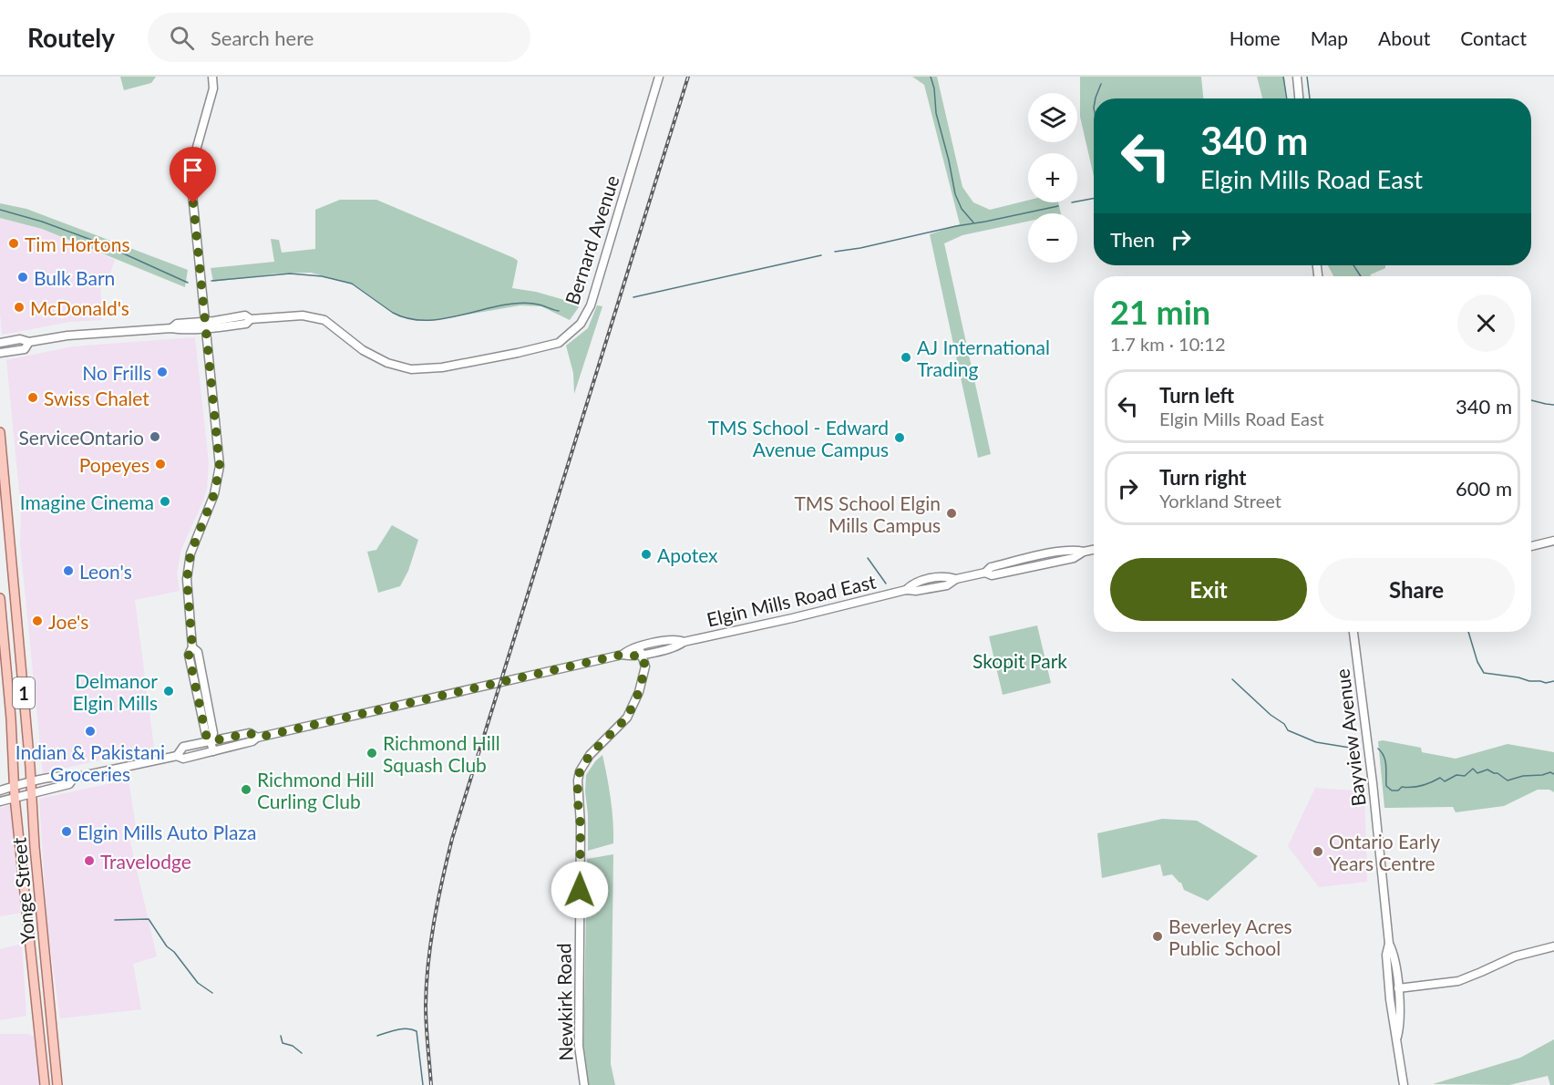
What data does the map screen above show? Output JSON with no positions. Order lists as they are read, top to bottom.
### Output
{
  "streets": {
    "main road": ["1", "Yonge Street"],
    "street": [
      "Bernard Avenue",
      "Elgin Mills Road East",
      "Bayview Avenue",
      "Newkirk Road"
    ]
  },
  "crossings": [
    ["Elgin Mills Road East", "Yonge Street"],
    ["Elgin Mills Road East", "Newkirk Road"]
  ],
  "parks": ["Skopit Park"],
  "places": [
    "Tim Hortons",
    "Bulk Barn",
    "McDonald's",
    "AJ International Trading",
    "No Frills",
    "Swiss Chalet",
    "ServiceOntario",
    "TMS School - Edward Avenue Campus",
    "Popeyes",
    "Imagine Cinema",
    "TMS School Elgin Mills Campus",
    "Apotex",
    "Leon's",
    "Joe's",
    "Delmanor Elgin Mills",
    "Indian & Pakistani Groceries",
    "Richmond Hill Squash Club",
    "Richmond Hill Curling Club",
    "Elgin Mills Auto Plaza",
    "Ontario Early Years Centre",
    "Travelodge",
    "Beverley Acres Public School"
  ],
  "page": {
    "header": "Routely",
    "search": "Search here",
    "nav": [
      "Home",
      "Map",
      "About",
      "Contact"
    ],
    "map_buttons": ["+", "−"],
    "turn": ["340 m", "Elgin Mills Road East"],
    "then": "Then",
    "heading": ["21 min", "1.7 km · 10:12"],
    "list": [
      {
        "name": "Turn left",
        "note": "Elgin Mills Road East",
        "value": "340 m"
      },
      {
        "name": "Turn right",
        "note": "Yorkland Street",
        "value": "600 m"
      }
    ],
    "buttons": ["Exit", "Share"]
  }
}
